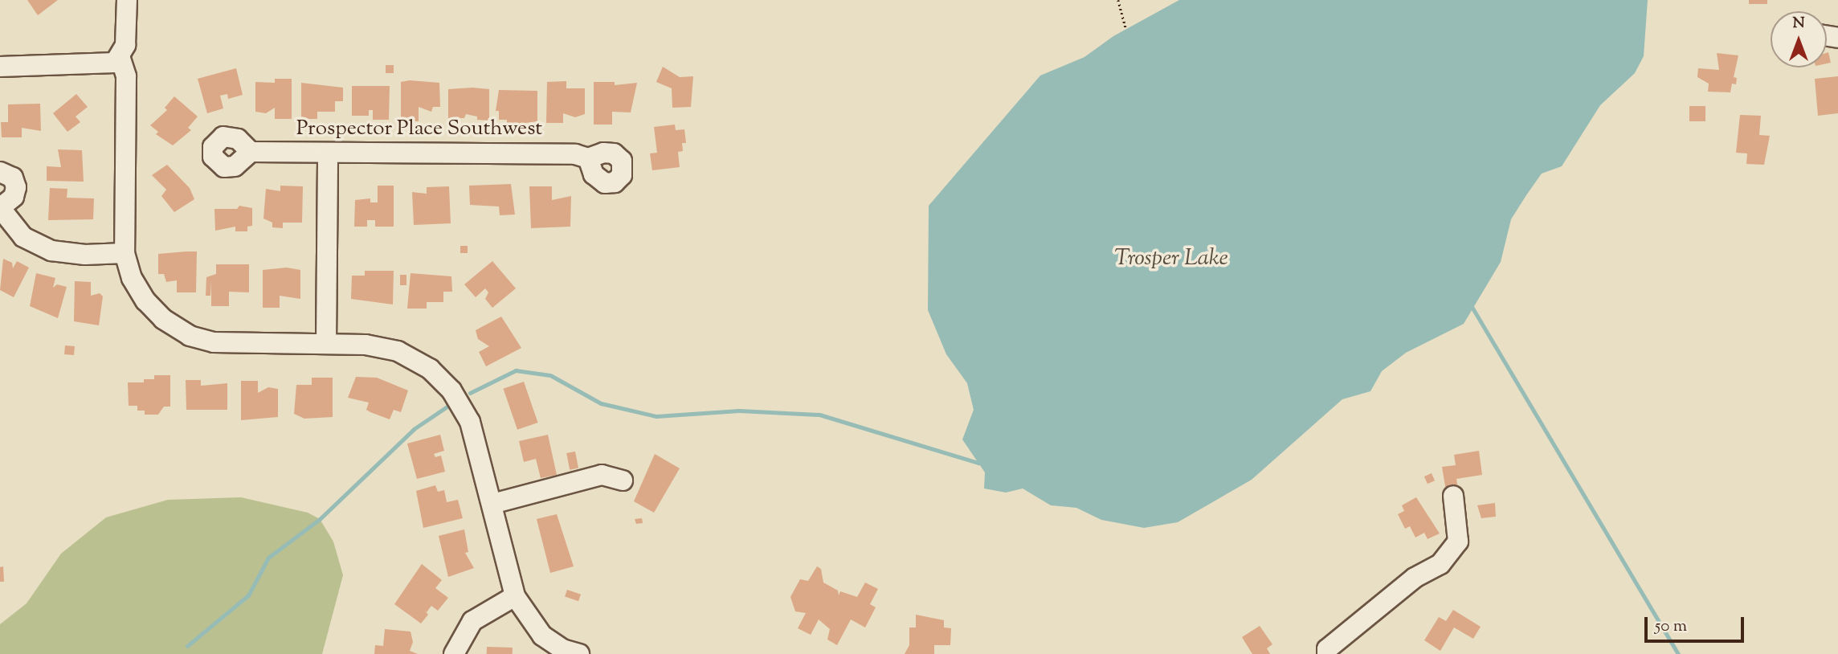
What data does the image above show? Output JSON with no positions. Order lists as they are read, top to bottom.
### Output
{
  "streets": {
    "street": ["Prospector Place Southwest"]
  },
  "water": ["Trosper Lake"],
  "scale_bar": "50 m",
  "north": "top"
}
